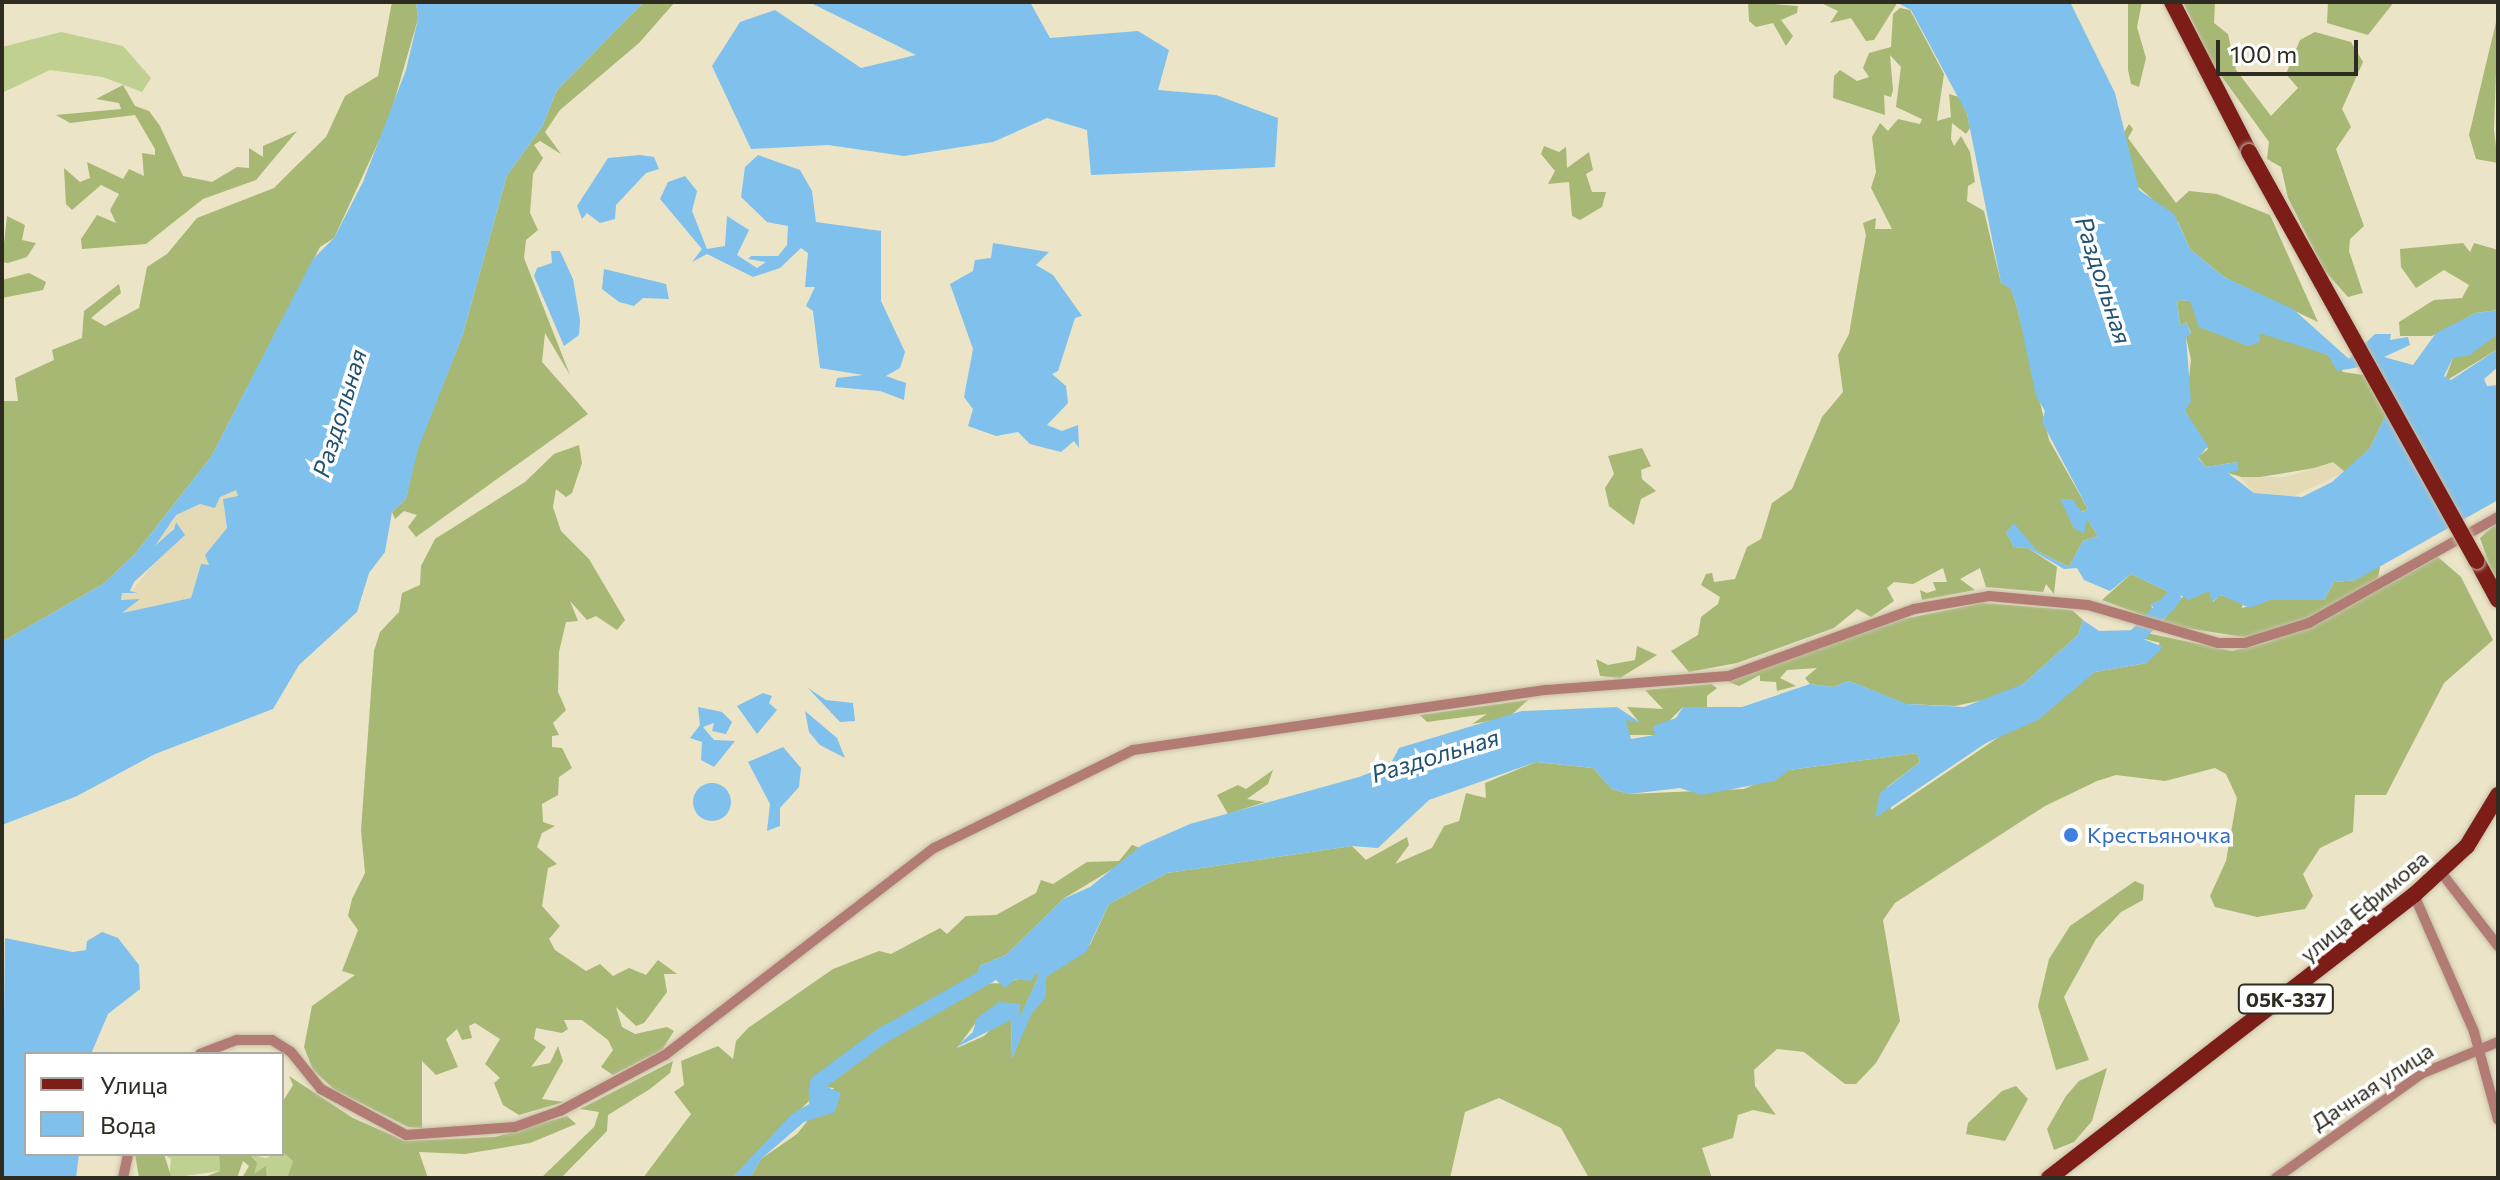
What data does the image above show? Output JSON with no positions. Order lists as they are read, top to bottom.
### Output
{
  "streets": {
    "main road": ["улица Ефимова", "05К-337"],
    "street": ["Дачная улица"]
  },
  "water": ["Раздольная"],
  "places": ["Крестьяночка"],
  "legend": ["Улица", "Вода"],
  "scale_bar": "100 m"
}
